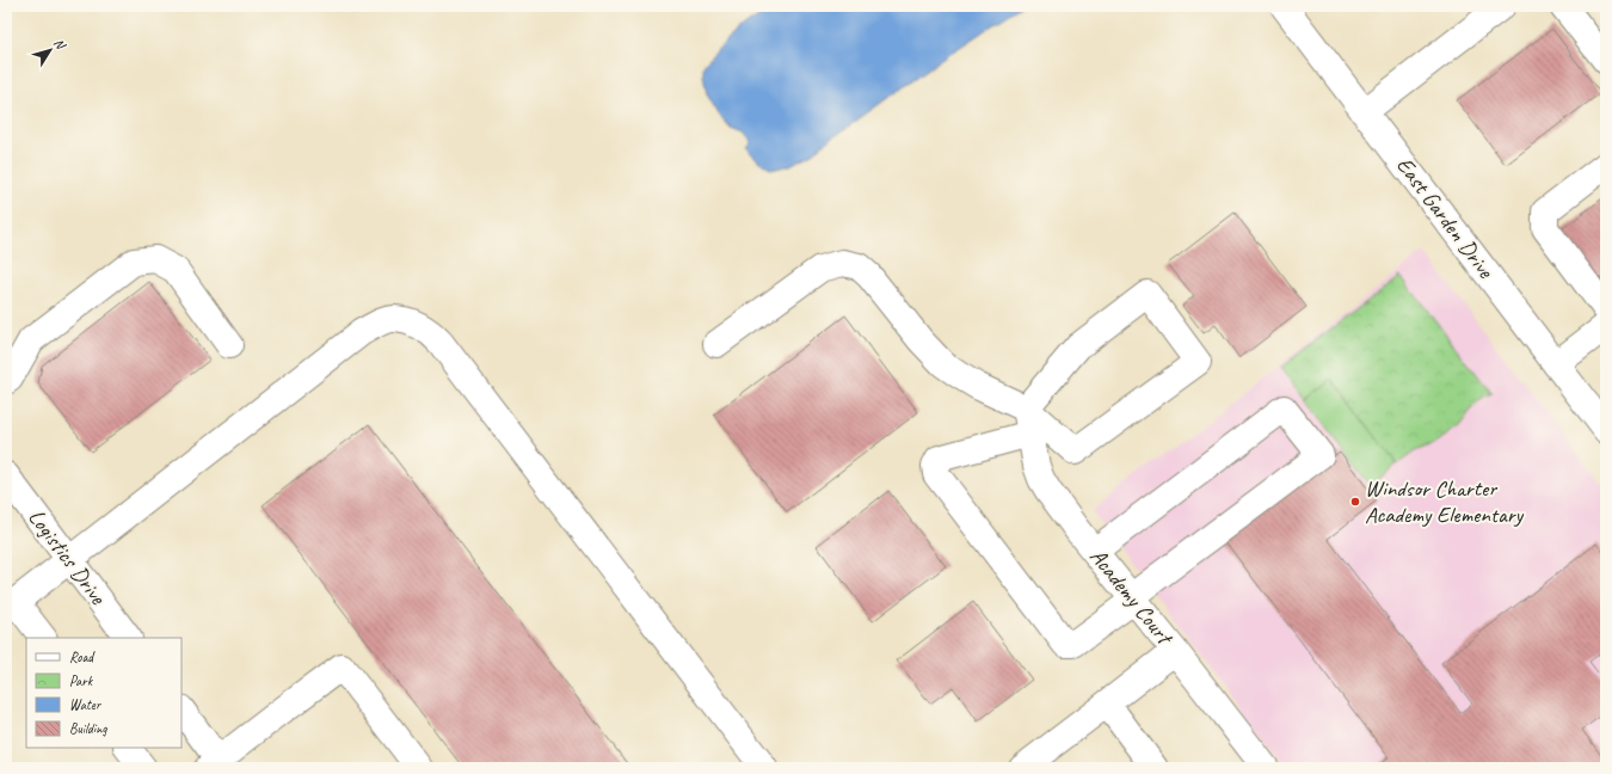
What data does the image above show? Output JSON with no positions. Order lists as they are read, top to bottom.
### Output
{
  "streets": {
    "street": ["East Garden Drive", "Logistics Drive", "Academy Court"]
  },
  "places": ["Windsor Charter Academy Elementary"],
  "legend": [
    "Road",
    "Park",
    "Water",
    "Building"
  ],
  "north": "top right"
}
